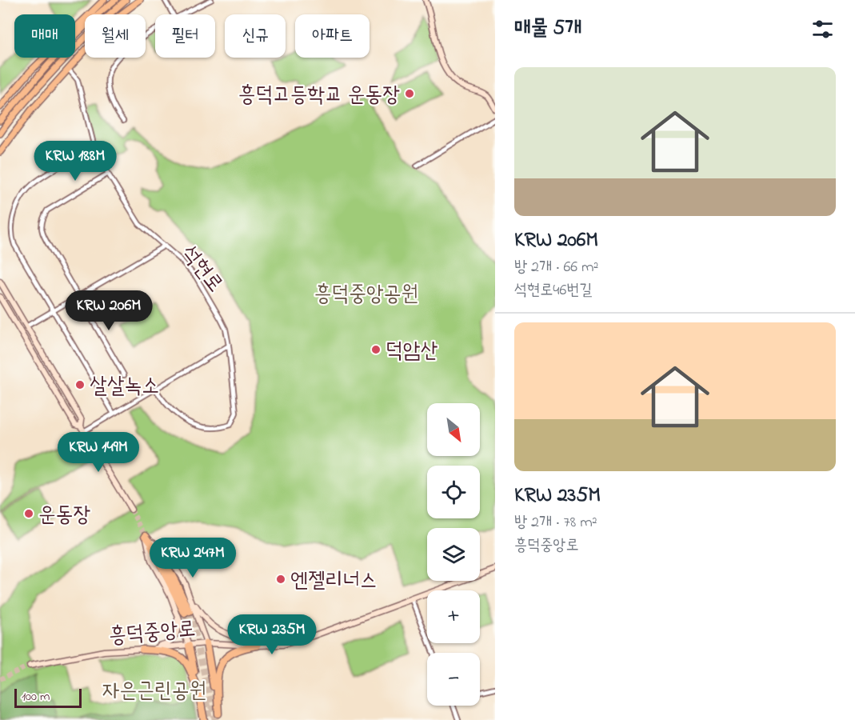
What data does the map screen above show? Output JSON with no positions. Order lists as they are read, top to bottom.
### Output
{
  "streets": {
    "street": ["석현로", "흥덕중앙로"]
  },
  "parks": ["흥덕중앙공원", "자은근린공원"],
  "places": [
    "흥덕고등학교 운동장",
    "덕암산",
    "살살녹소",
    "운동장",
    "엔젤리너스"
  ],
  "scale_bar": "100 m",
  "north": "bottom right",
  "page": {
    "heading": "매물 5개",
    "chip": [
      "매매",
      "월세",
      "필터",
      "신규",
      "아파트"
    ],
    "list": [
      {
        "name": "KRW 206M",
        "note": "방 2개 · 66 m² · 석현로46번길"
      },
      {
        "name": "KRW 235M",
        "note": "방 2개 · 78 m² · 흥덕중앙로"
      }
    ],
    "price": [
      "KRW 188M",
      "KRW 206M",
      "KRW 149M",
      "KRW 247M",
      "KRW 235M"
    ],
    "map_buttons": ["+", "−"],
    "scale": "100 m"
  }
}
